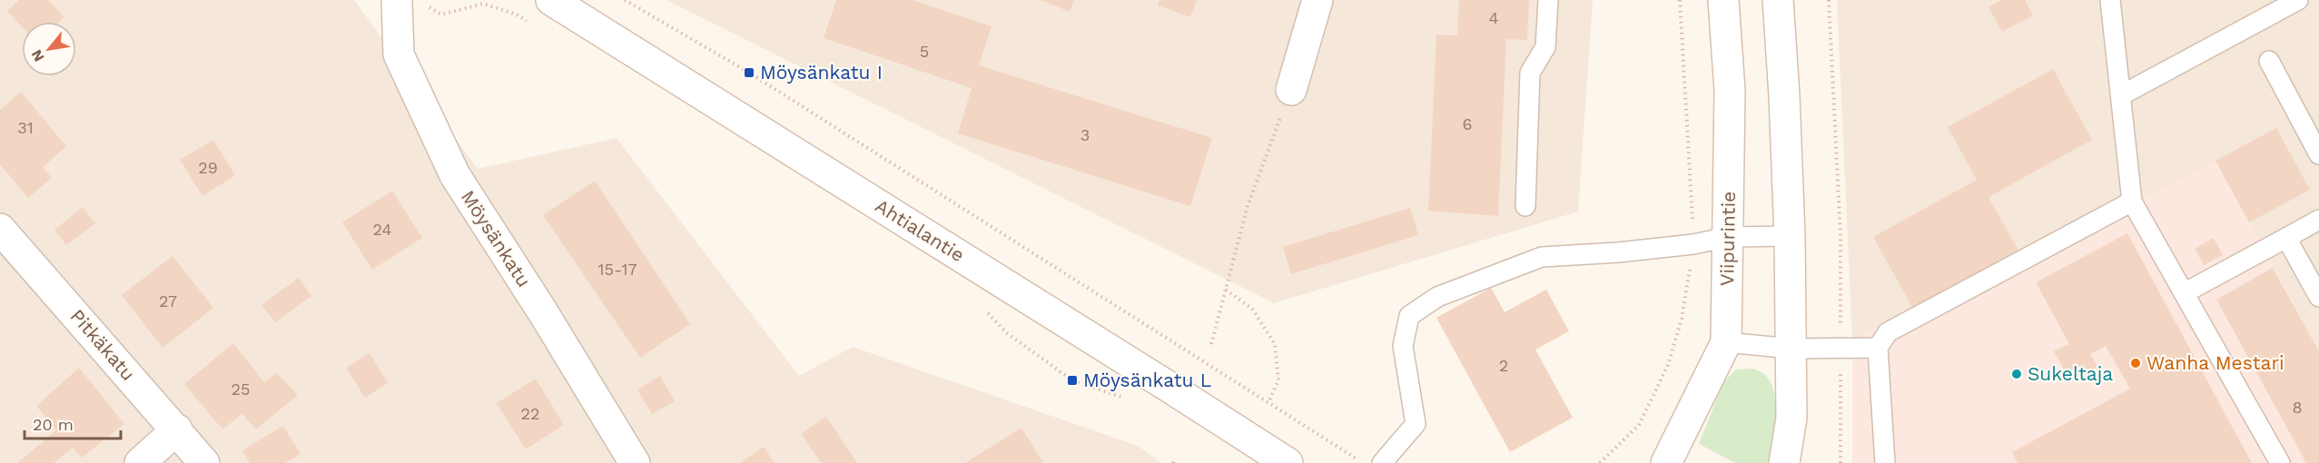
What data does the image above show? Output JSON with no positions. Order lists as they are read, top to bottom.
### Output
{
  "streets": {
    "main road": [
      "Ahtialantie",
      "Möysänkatu",
      "Viipurintie",
      "Pitkäkatu"
    ]
  },
  "places": {
    "transit": ["Möysänkatu I", "Möysänkatu L"],
    "other": ["Wanha Mestari", "Sukeltaja"]
  },
  "house_numbers": [
    "4",
    "5",
    "6",
    "31",
    "3",
    "29",
    "24",
    "15-17",
    "27",
    "2",
    "25",
    "8",
    "22"
  ],
  "scale_bar": "20 m",
  "north": "bottom left"
}
